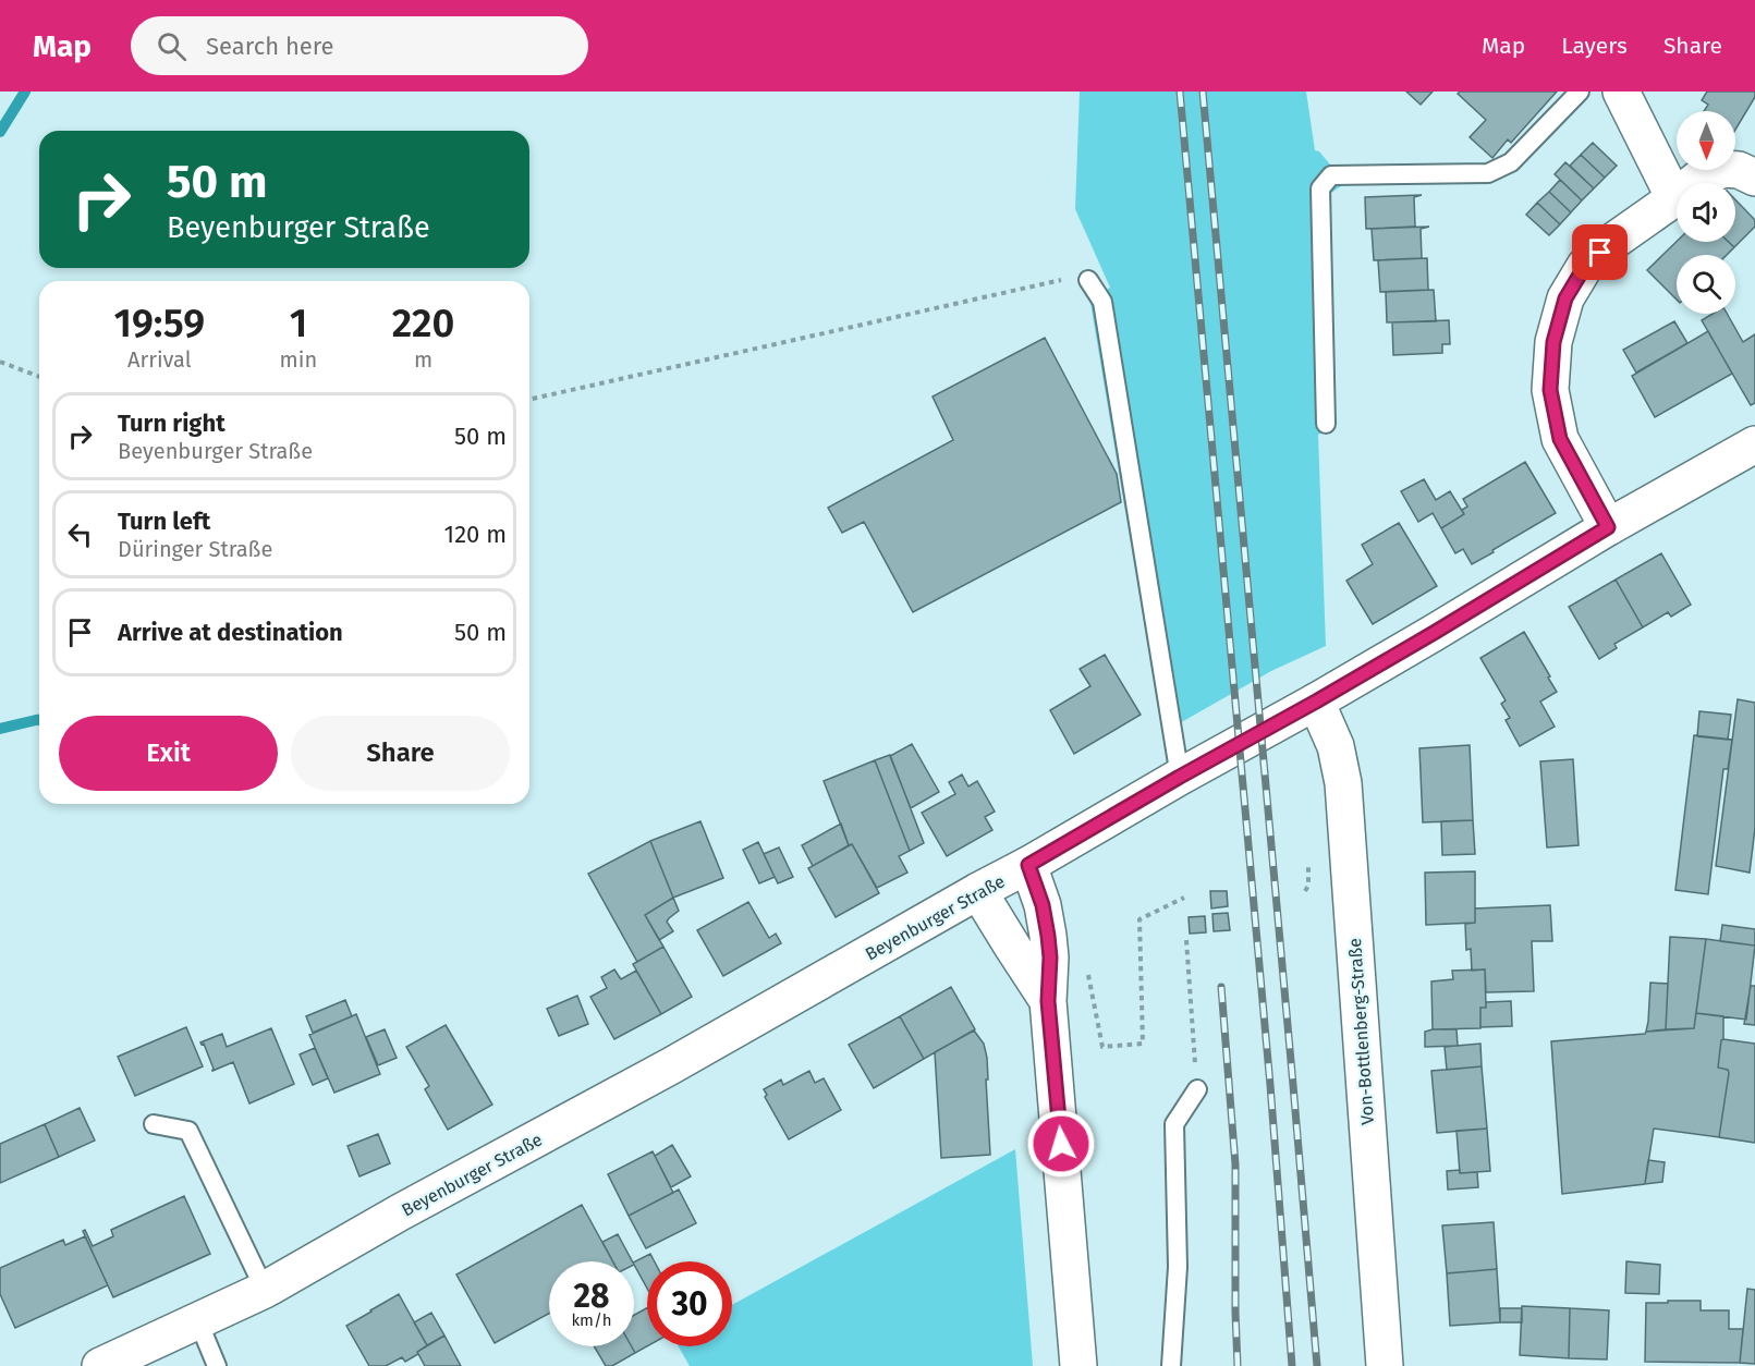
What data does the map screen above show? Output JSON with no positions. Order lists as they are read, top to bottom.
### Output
{
  "streets": {
    "street": ["Beyenburger Straße", "Von-Bottlenberg-Straße"]
  },
  "crossings": [
    ["Beyenburger Straße", "Von-Bottlenberg-Straße"]
  ],
  "north": "bottom",
  "page": {
    "header": "Map",
    "search": "Search here",
    "nav": ["Map", "Layers", "Share"],
    "turn": ["50 m", "Beyenburger Straße"],
    "eta": [
      "19:59",
      "Arrival",
      "1",
      "min",
      "220",
      "m"
    ],
    "list": [
      {
        "name": "Turn right",
        "note": "Beyenburger Straße",
        "value": "50 m"
      },
      {
        "name": "Turn left",
        "note": "Düringer Straße",
        "value": "120 m"
      },
      {
        "name": "Arrive at destination",
        "value": "50 m"
      }
    ],
    "buttons": ["Exit", "Share"],
    "speed": "28 km/h",
    "limit": "30"
  }
}
